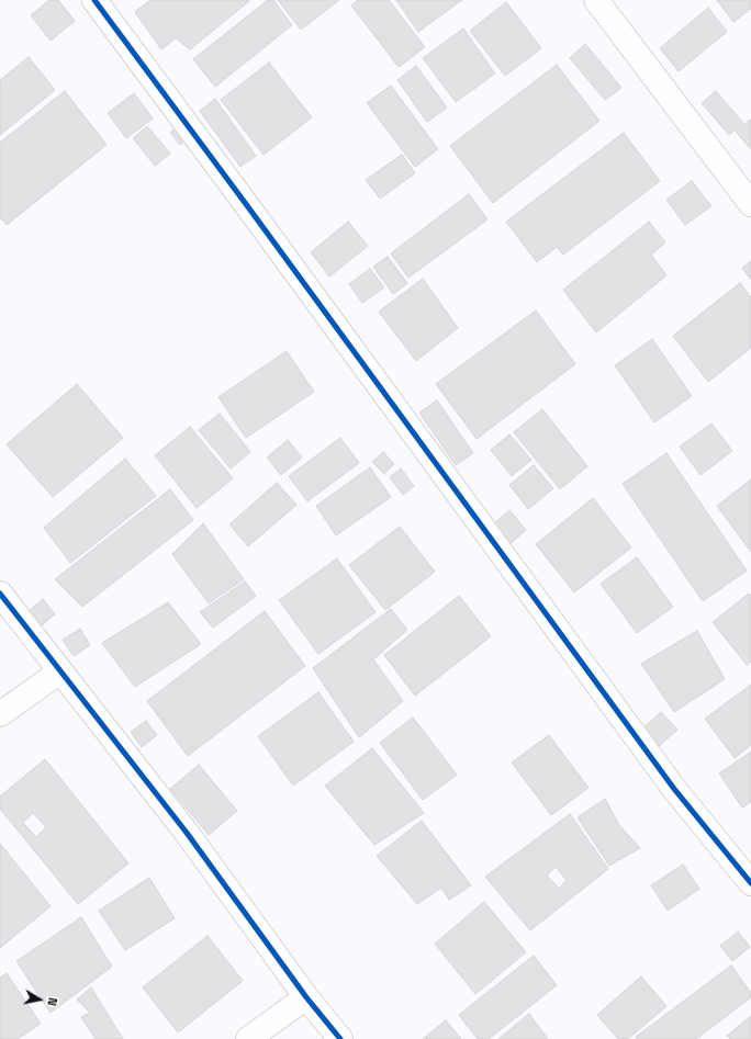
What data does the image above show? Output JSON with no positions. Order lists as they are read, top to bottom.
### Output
{
  "north": "right"
}
